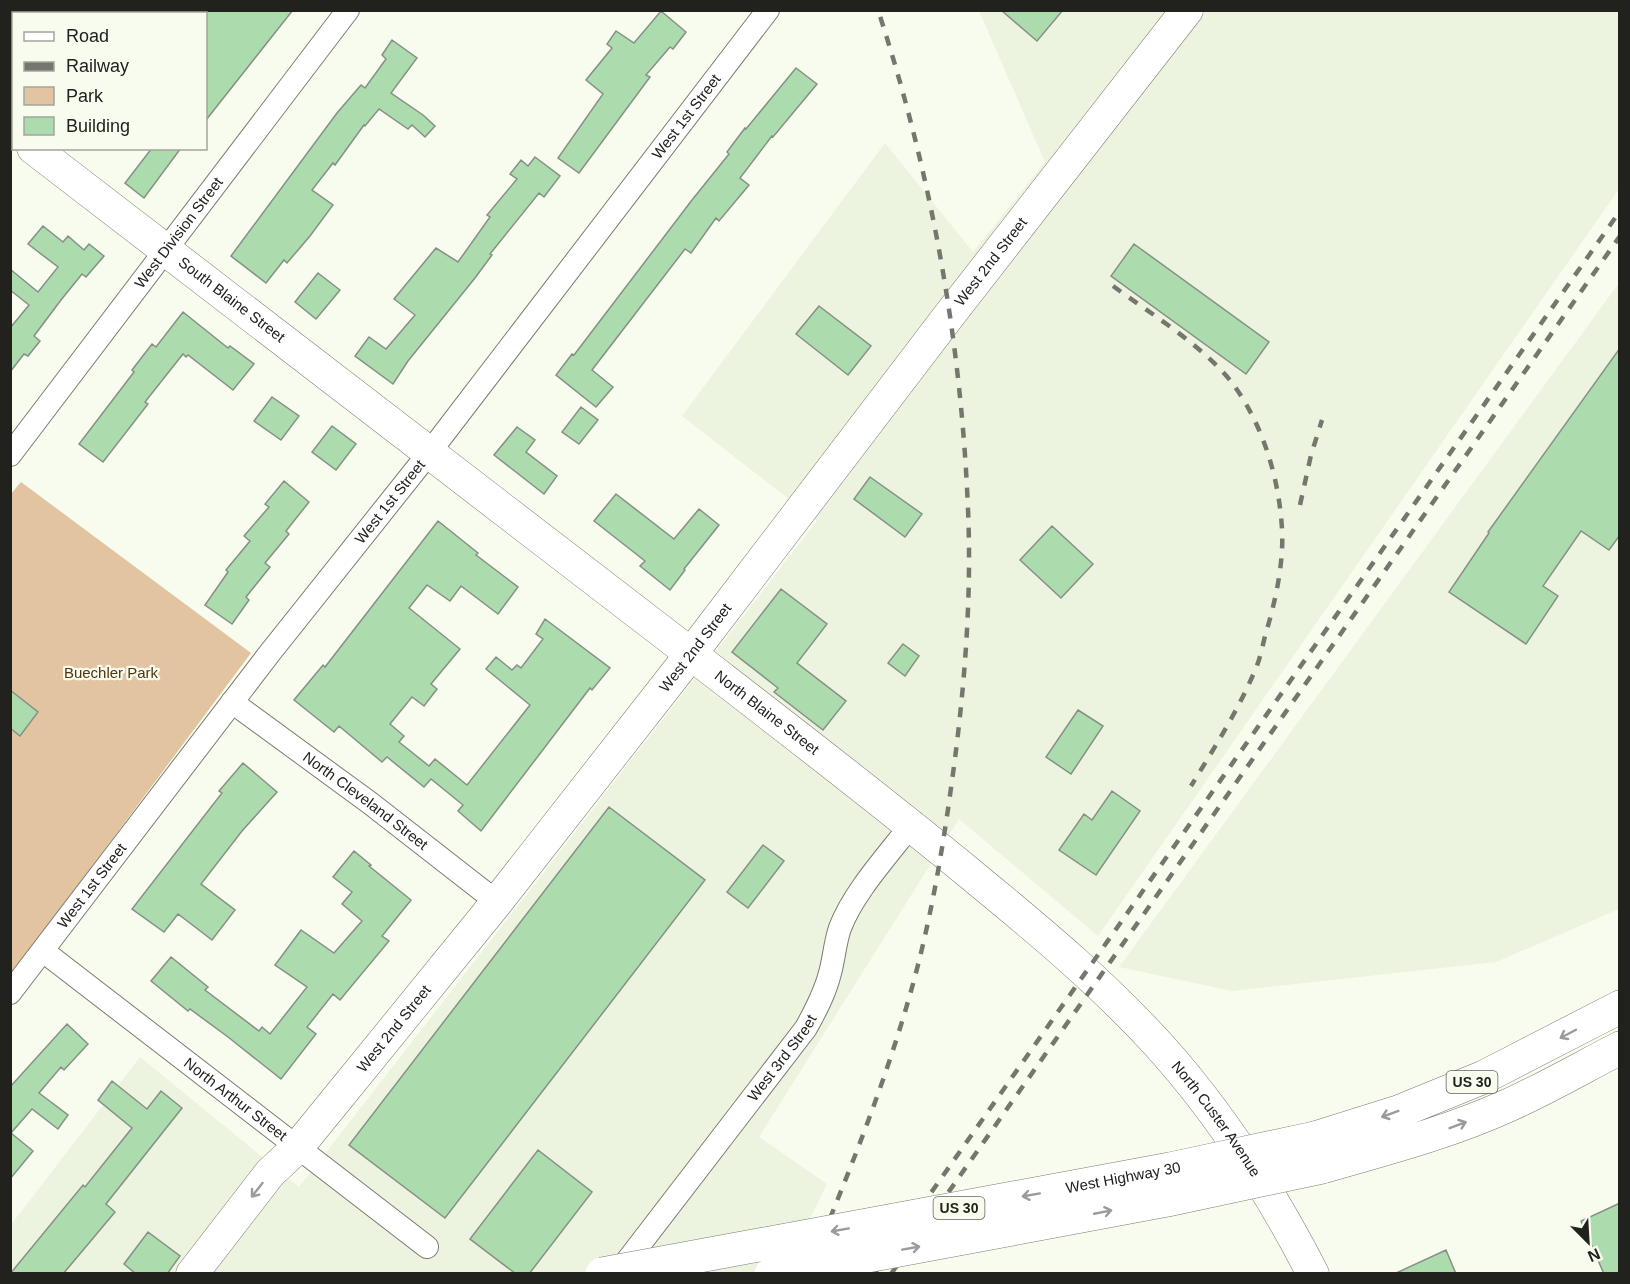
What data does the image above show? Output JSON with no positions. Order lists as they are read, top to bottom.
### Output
{
  "streets": {
    "highway": ["US 30", "West Highway 30"],
    "street": [
      "West 1st Street",
      "West Division Street",
      "West 2nd Street",
      "South Blaine Street",
      "North Blaine Street",
      "North Cleveland Street",
      "West 3rd Street",
      "North Arthur Street",
      "North Custer Avenue"
    ]
  },
  "crossings": [
    ["West 1st Street", "South Blaine Street"],
    ["West 1st Street", "North Blaine Street"],
    ["West 1st Street", "North Cleveland Street"],
    ["West 1st Street", "North Arthur Street"],
    ["West Division Street", "South Blaine Street"],
    ["West 2nd Street", "North Blaine Street"],
    ["West 2nd Street", "North Cleveland Street"],
    ["West 2nd Street", "North Arthur Street"],
    ["South Blaine Street", "North Blaine Street"],
    ["North Blaine Street", "West 3rd Street"],
    ["North Blaine Street", "North Custer Avenue"]
  ],
  "parks": ["Buechler Park"],
  "legend": [
    "Road",
    "Railway",
    "Park",
    "Building"
  ],
  "north": "bottom right"
}
